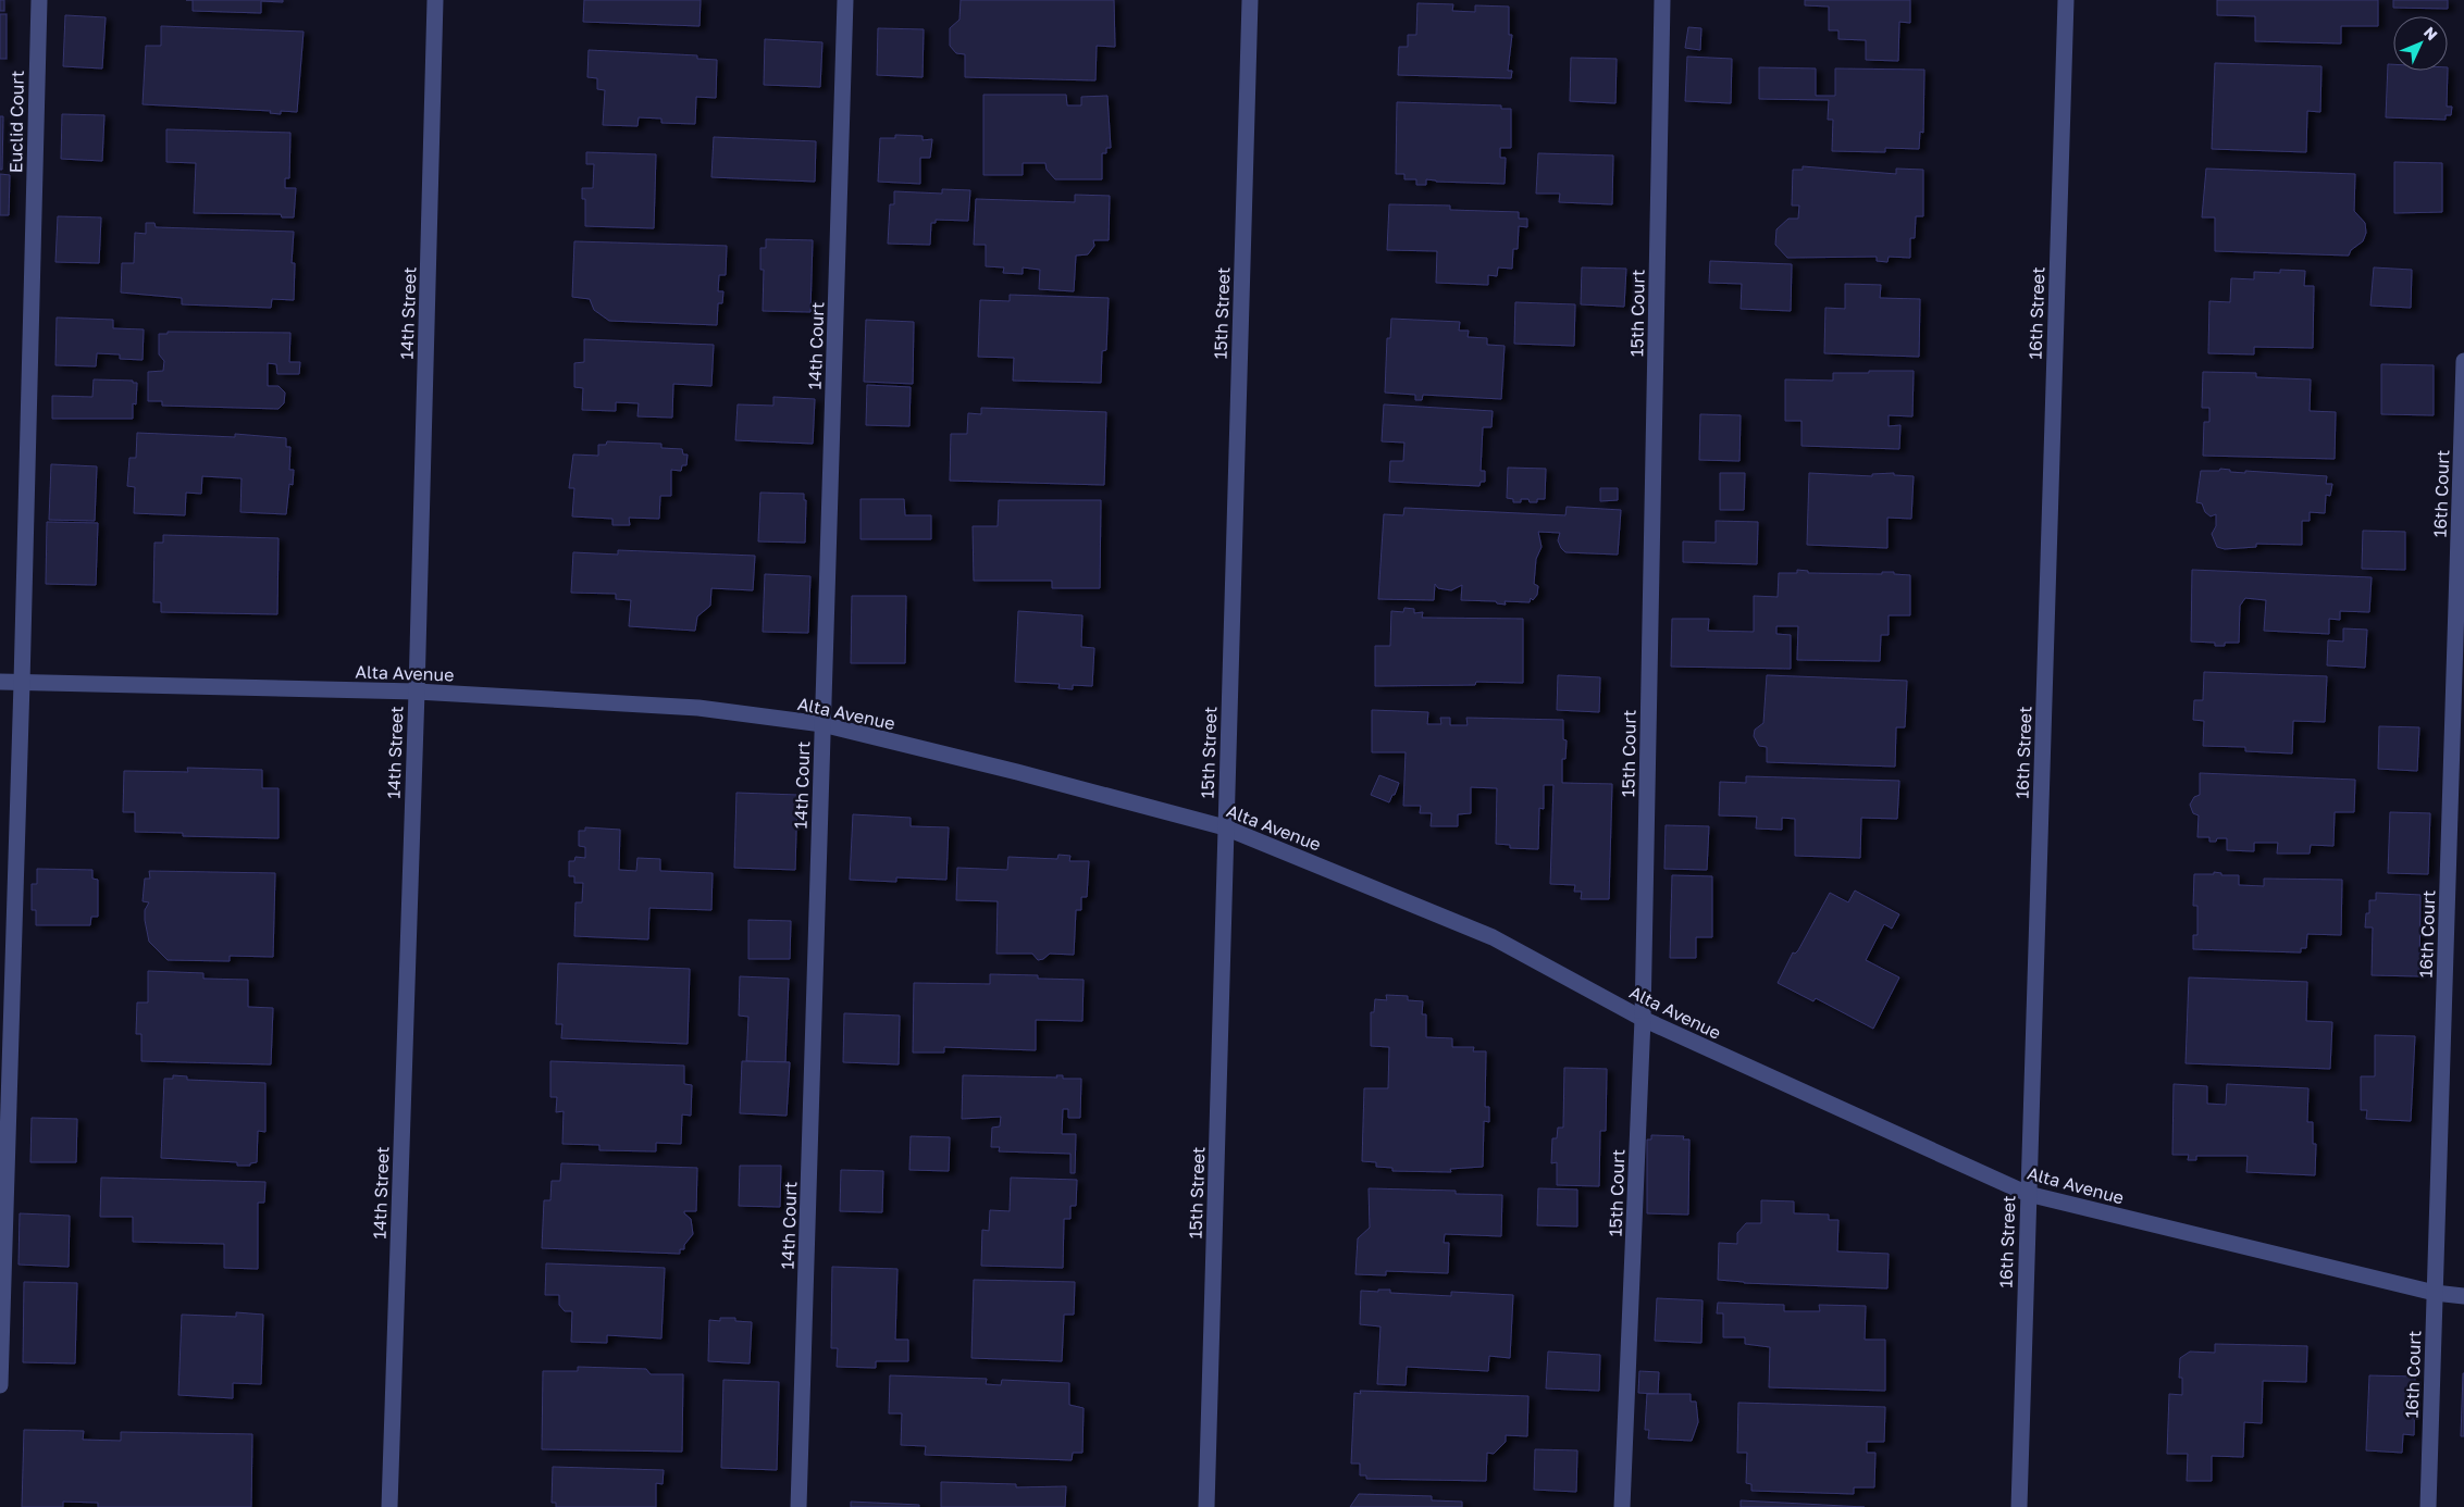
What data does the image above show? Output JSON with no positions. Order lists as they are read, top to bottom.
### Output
{
  "streets": {
    "street": [
      "Euclid Court",
      "14th Street",
      "15th Street",
      "15th Court",
      "16th Street",
      "14th Court",
      "16th Court",
      "Alta Avenue"
    ]
  },
  "crossings": [
    ["Euclid Court", "Alta Avenue"],
    ["14th Street", "Alta Avenue"],
    ["15th Street", "Alta Avenue"],
    ["15th Court", "Alta Avenue"],
    ["16th Street", "Alta Avenue"],
    ["14th Court", "Alta Avenue"],
    ["16th Court", "Alta Avenue"]
  ],
  "north": "top right"
}
